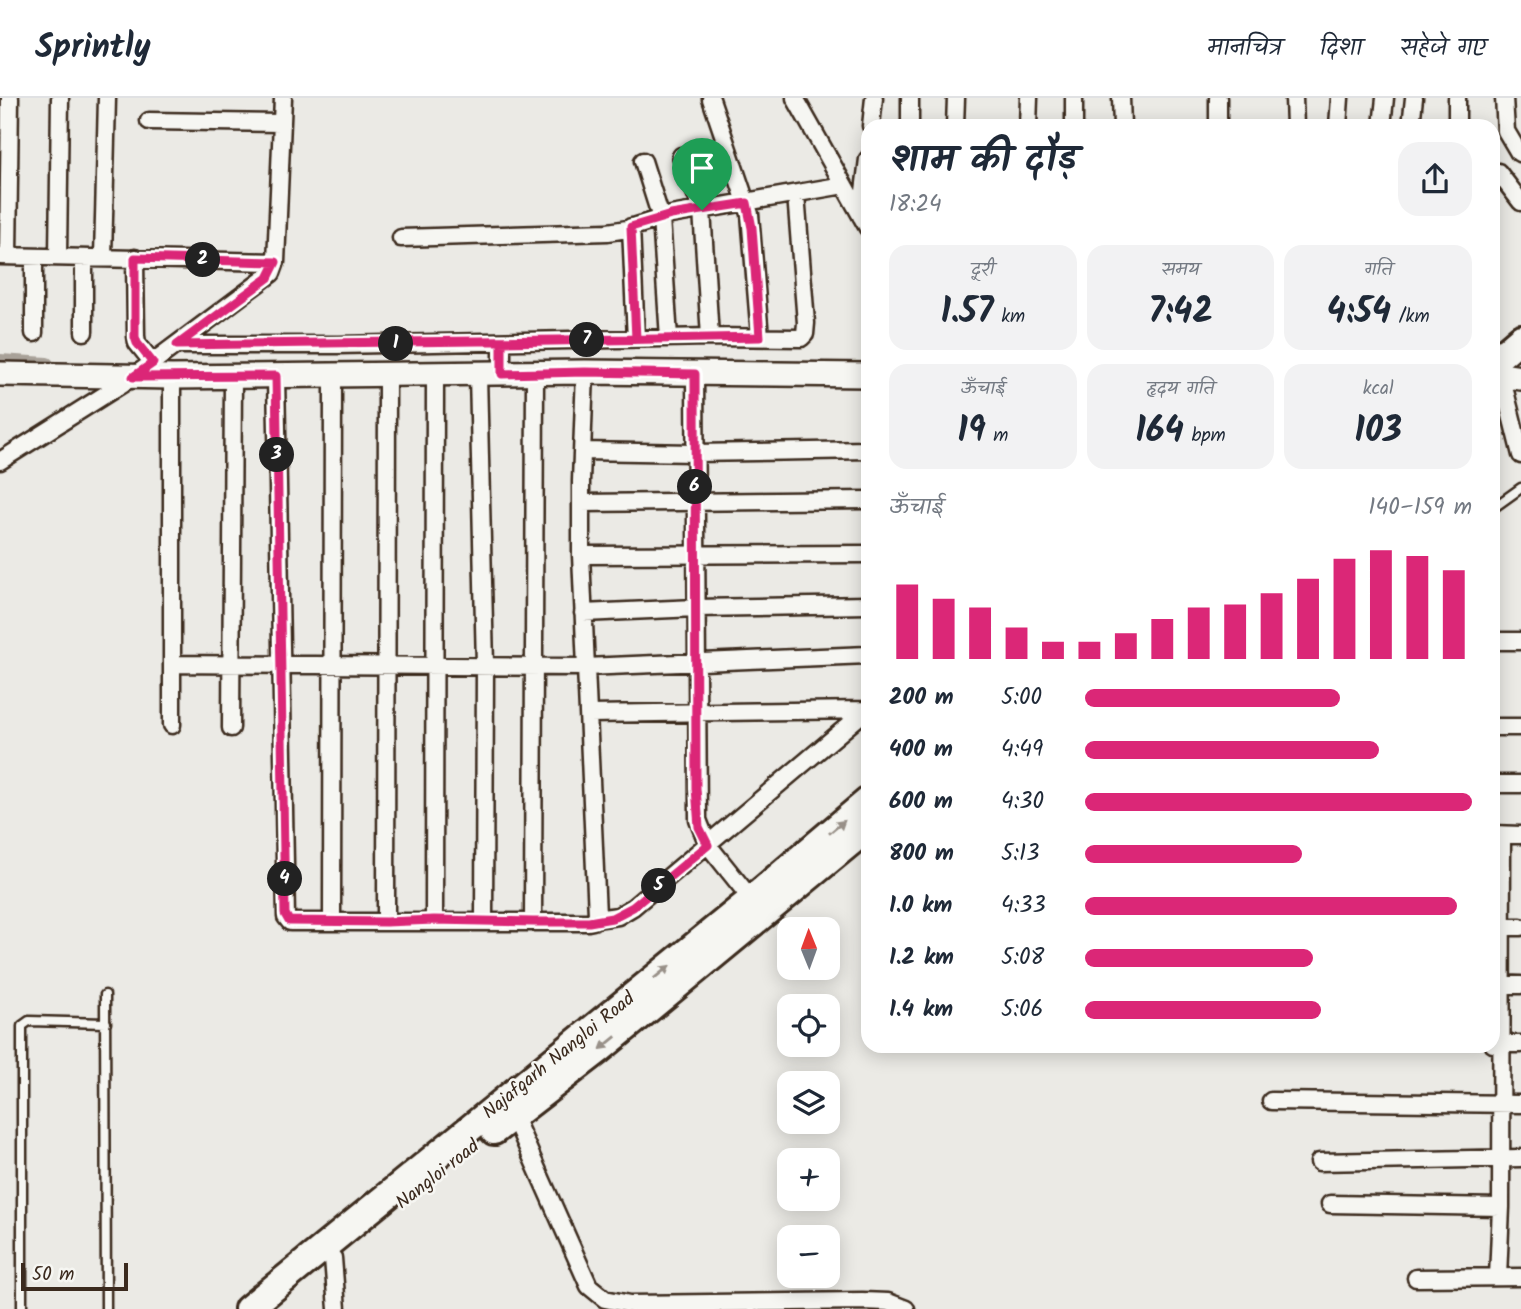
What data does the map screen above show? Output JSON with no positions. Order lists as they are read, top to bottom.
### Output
{
  "streets": {
    "main road": ["Najafgarh Nangloi Road", "Nangloi road"]
  },
  "crossings": [
    ["Najafgarh Nangloi Road", "Nangloi road"]
  ],
  "one_way": ["Najafgarh Nangloi Road", "Nangloi road"],
  "scale_bar": "50 m",
  "north": "top",
  "page": {
    "header": "Sprintly",
    "nav": ["मानचित्र", "दिशा", "सहेजे गए"],
    "heading": ["शाम की दौड़", "18:24"],
    "stats": [
      ["दूरी", "1.57 km"],
      ["समय", "7:42"],
      ["गति", "4:54 /km"],
      ["ऊँचाई", "19 m"],
      ["हृदय गति", "164 bpm"],
      ["kcal", "103"]
    ],
    "pins": [
      "2",
      "7",
      "1",
      "3",
      "6",
      "4",
      "5"
    ],
    "chart": ["ऊँचाई", "140–159 m"],
    "list": [
      {
        "name": "200 m",
        "note": "5:00"
      },
      {
        "name": "400 m",
        "note": "4:49"
      },
      {
        "name": "600 m",
        "note": "4:30"
      },
      {
        "name": "800 m",
        "note": "5:13"
      },
      {
        "name": "1.0 km",
        "note": "4:33"
      },
      {
        "name": "1.2 km",
        "note": "5:08"
      },
      {
        "name": "1.4 km",
        "note": "5:06"
      }
    ],
    "map_buttons": ["+", "−"],
    "scale": "50 m"
  }
}
